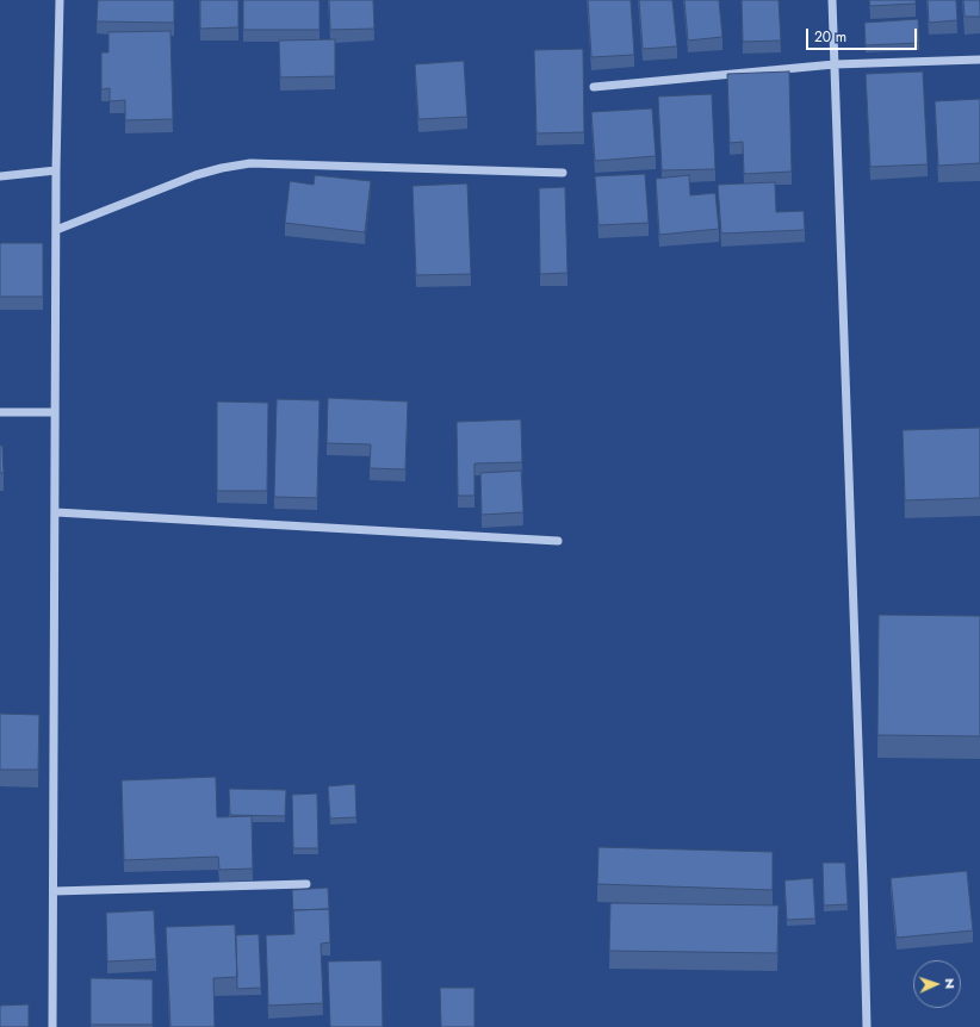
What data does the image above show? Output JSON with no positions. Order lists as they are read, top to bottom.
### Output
{
  "scale_bar": "20 m",
  "north": "right"
}
